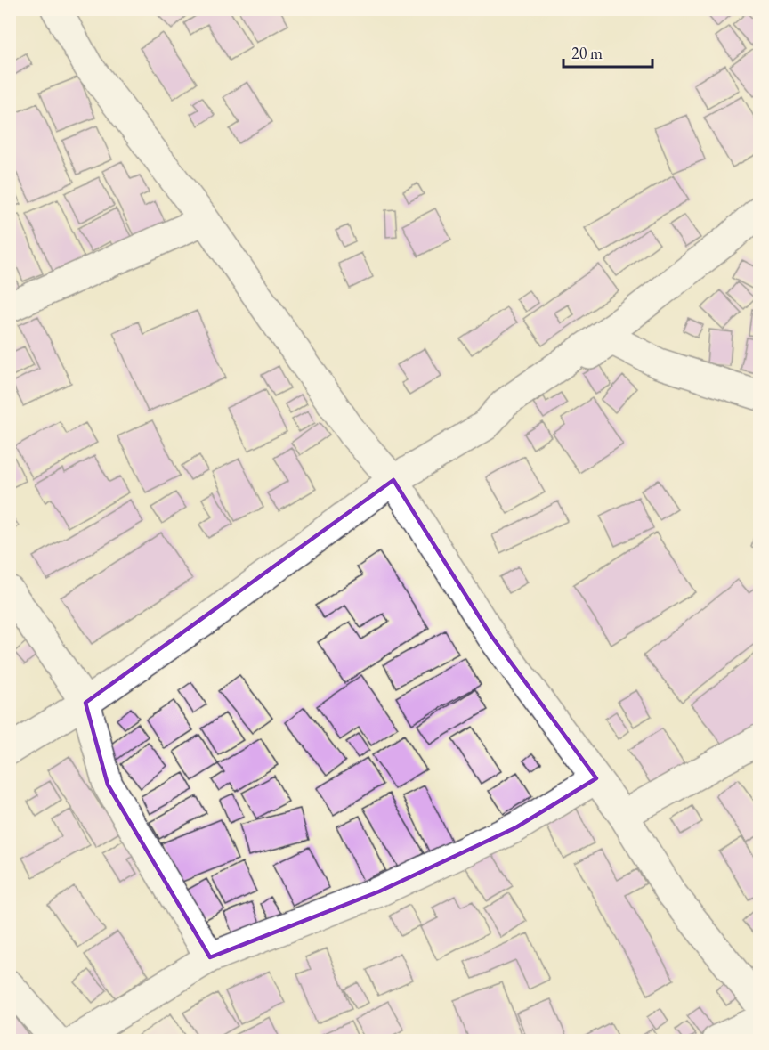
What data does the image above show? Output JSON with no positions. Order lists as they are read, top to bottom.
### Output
{
  "scale_bar": "20 m"
}
